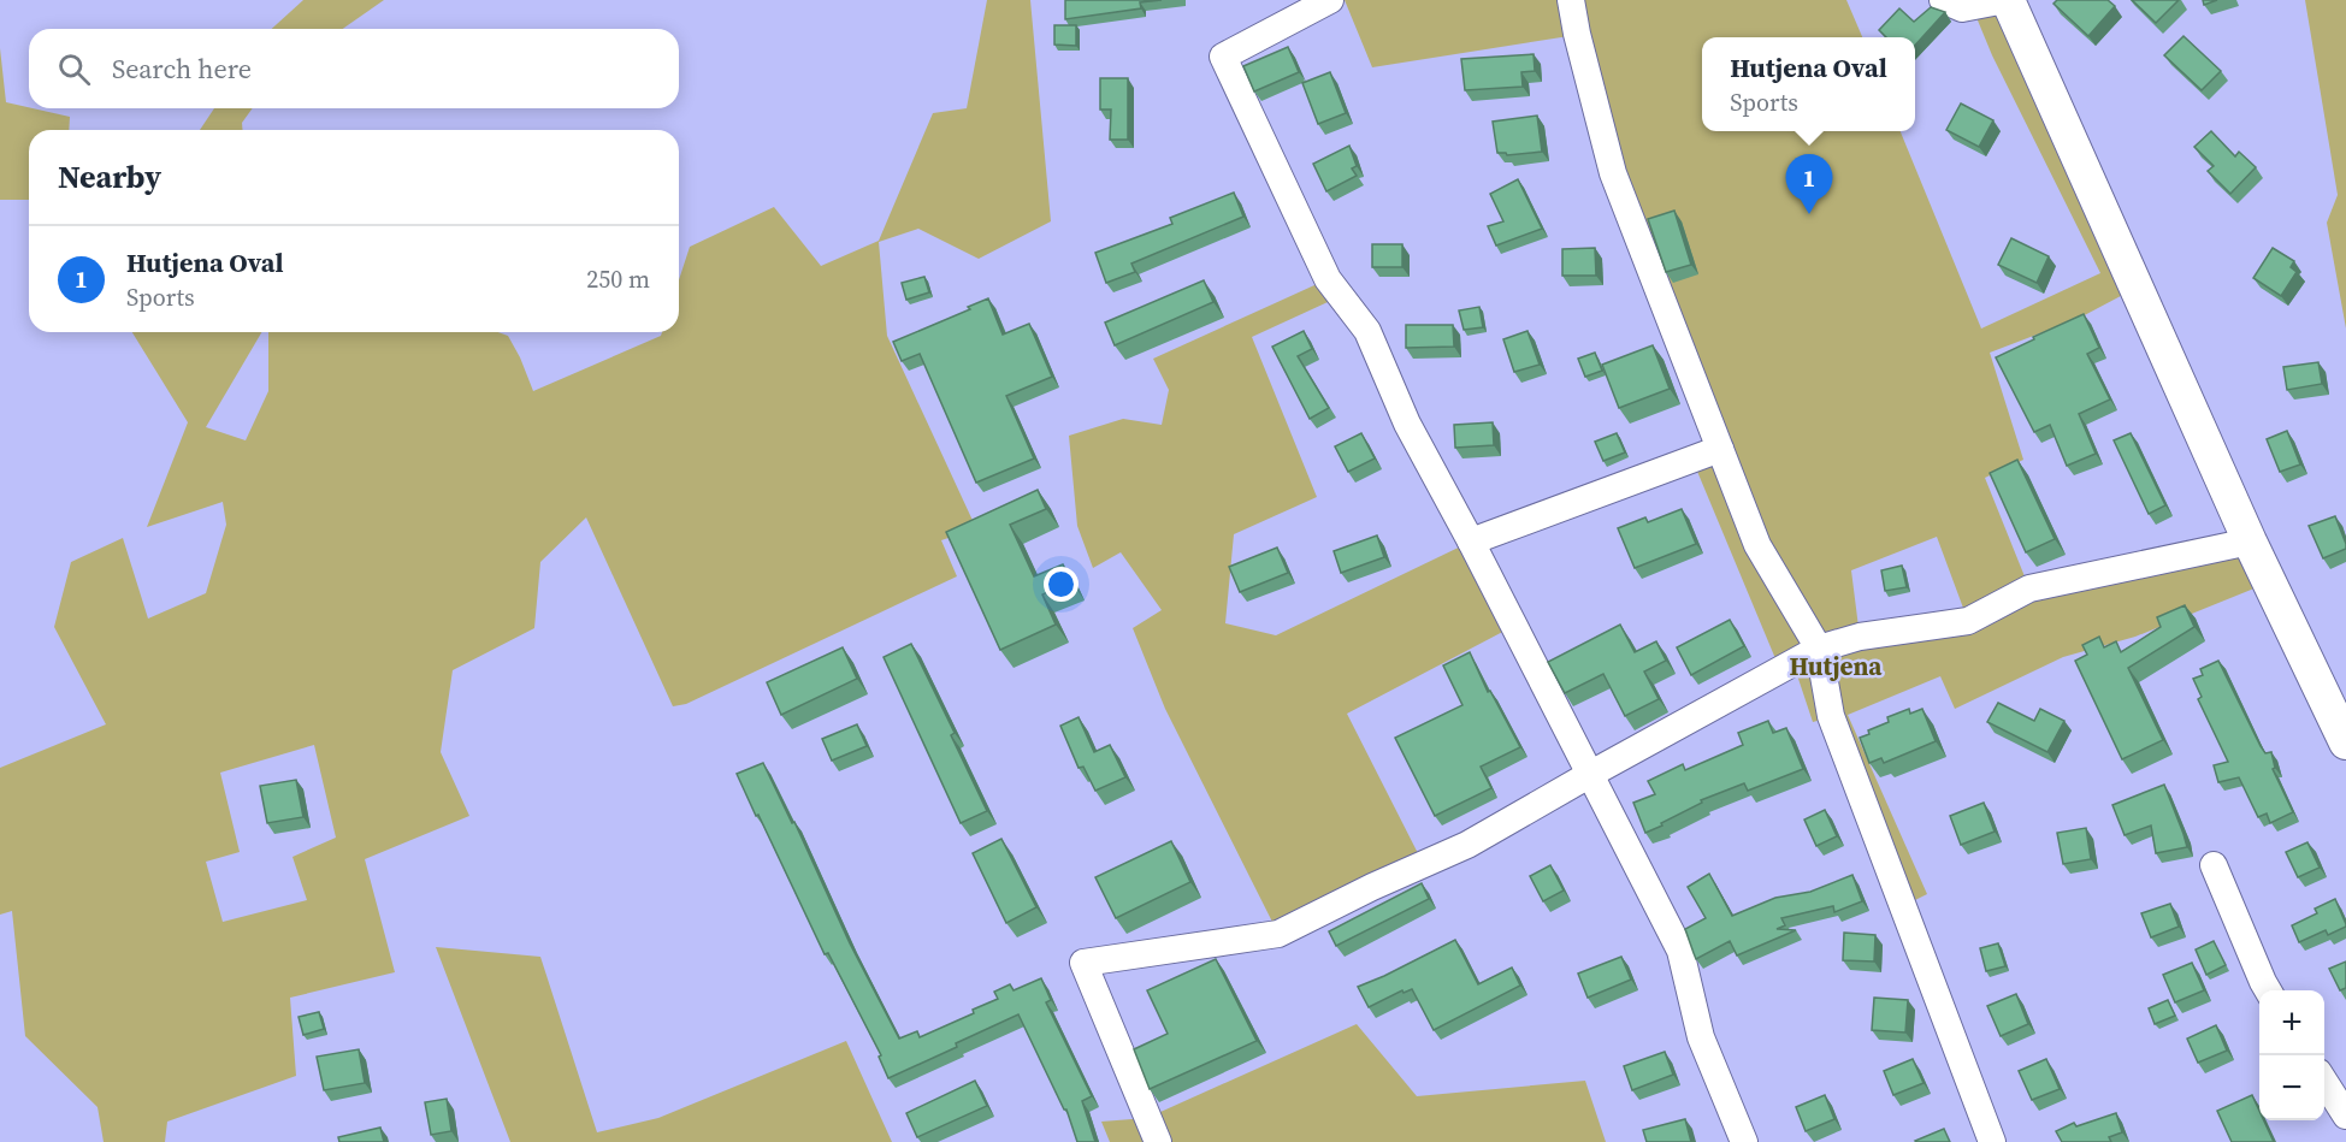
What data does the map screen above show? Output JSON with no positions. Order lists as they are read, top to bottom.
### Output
{
  "districts": ["Hutjena"],
  "page": {
    "search": "Search here",
    "popup": ["Hutjena Oval", "Sports"],
    "heading": "Nearby",
    "pins": "1",
    "list": [
      {
        "mark": "1",
        "name": "Hutjena Oval",
        "note": "Sports",
        "value": "250 m"
      }
    ],
    "map_buttons": ["+", "−"]
  }
}
